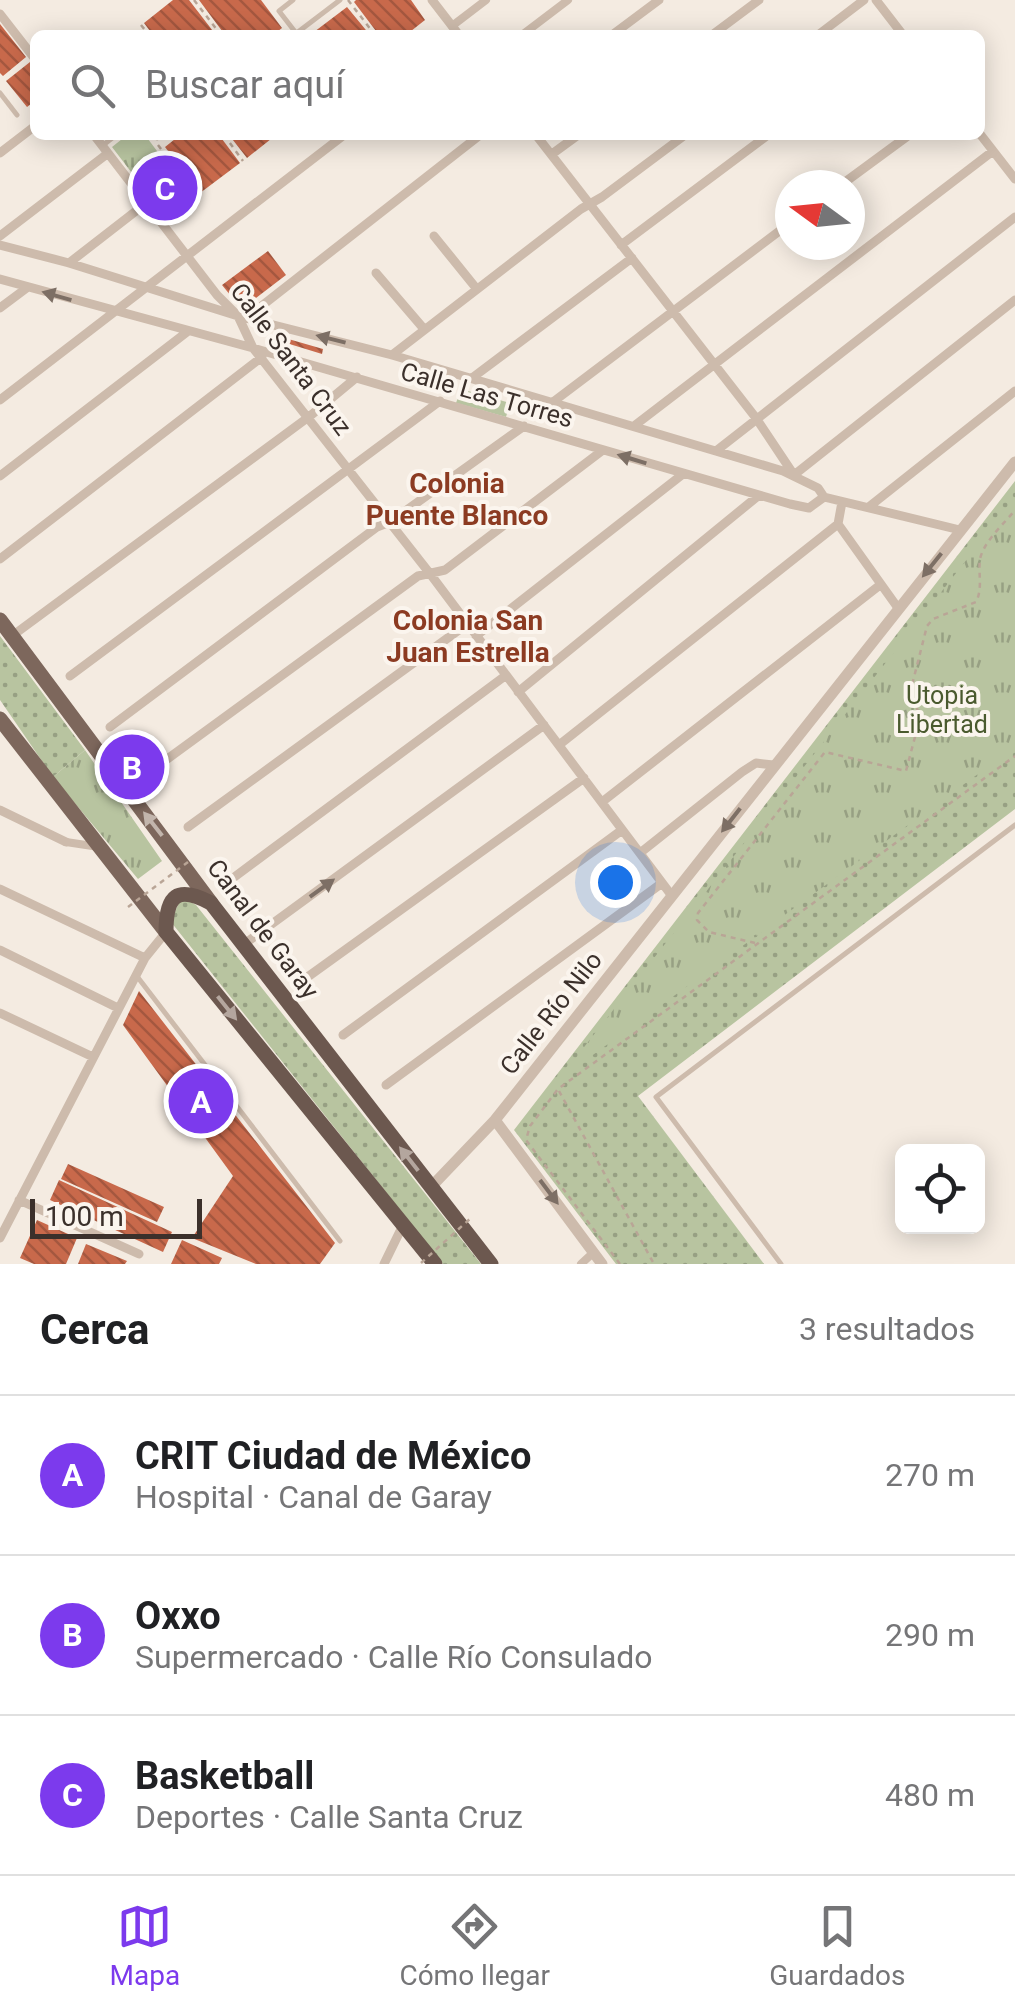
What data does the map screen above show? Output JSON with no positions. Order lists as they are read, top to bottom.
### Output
{
  "streets": {
    "highway": ["Canal de Garay"],
    "street": ["Calle Santa Cruz", "Calle Las Torres", "Calle Río Nilo"]
  },
  "crossings": [
    ["Calle Santa Cruz", "Calle Las Torres"],
    ["Calle Santa Cruz", "Calle Río Nilo"],
    ["Calle Las Torres", "Calle Río Nilo"],
    ["Canal de Garay", "Calle Río Nilo"]
  ],
  "districts": ["Colonia Puente Blanco", "Colonia San Juan Estrella"],
  "parks": ["Utopia Libertad"],
  "scale_bar": "100 m",
  "north": "left",
  "page": {
    "search": "Buscar aquí",
    "pins": ["C", "B", "A"],
    "scale": "100 m",
    "heading": ["Cerca", "3 resultados"],
    "list": [
      {
        "mark": "A",
        "name": "CRIT Ciudad de México",
        "note": "Hospital · Canal de Garay",
        "value": "270 m"
      },
      {
        "mark": "B",
        "name": "Oxxo",
        "note": "Supermercado · Calle Río Consulado",
        "value": "290 m"
      },
      {
        "mark": "C",
        "name": "Basketball",
        "note": "Deportes · Calle Santa Cruz",
        "value": "480 m"
      }
    ],
    "nav": ["Mapa", "Cómo llegar", "Guardados"]
  }
}
